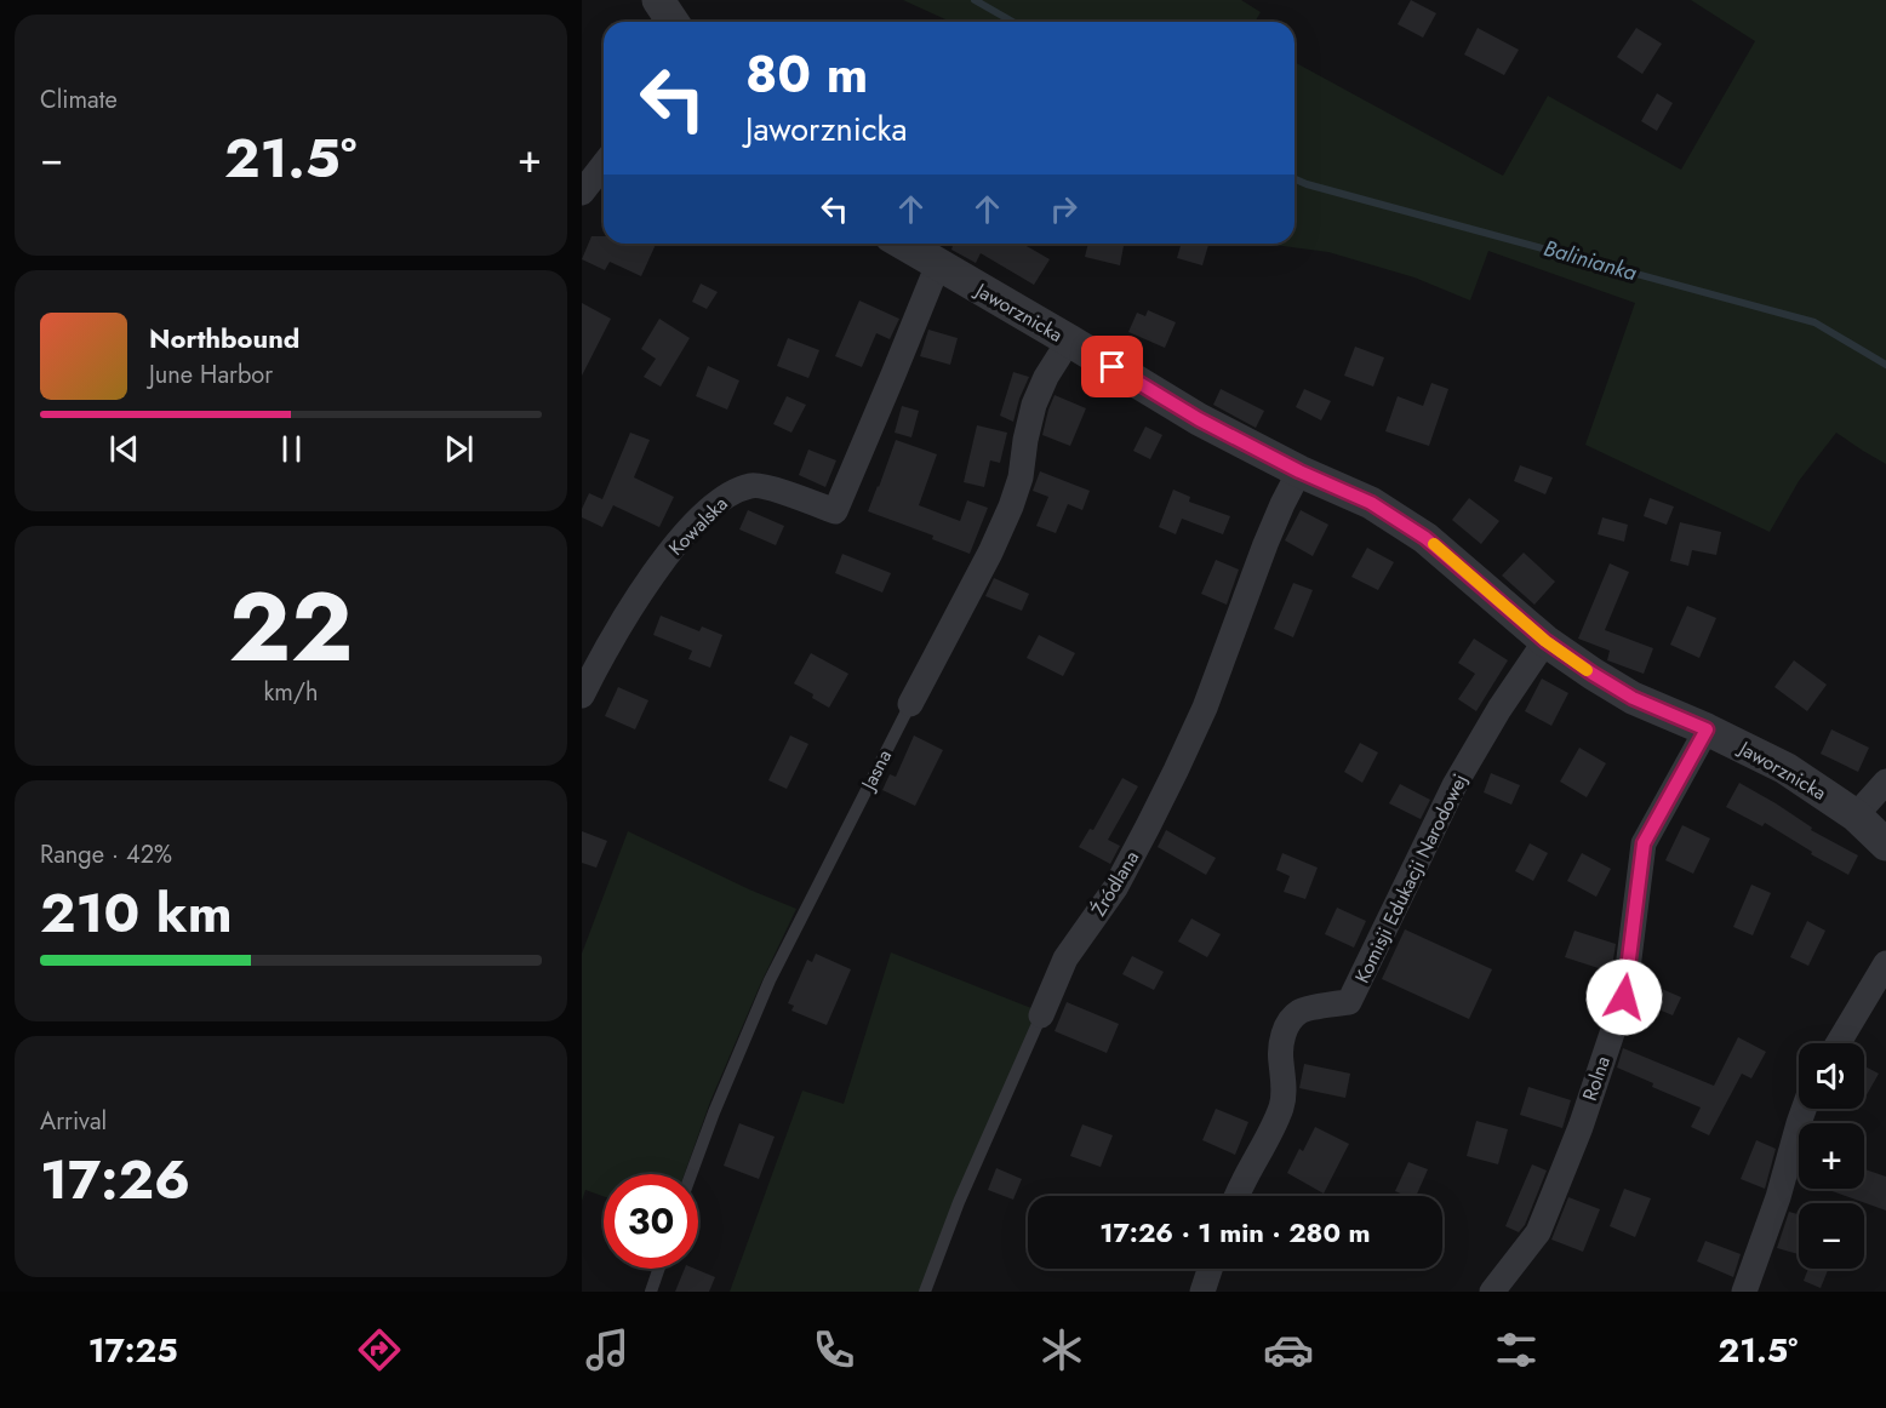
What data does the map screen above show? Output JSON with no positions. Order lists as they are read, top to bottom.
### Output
{
  "streets": {
    "street": [
      "Jaworznicka",
      "Kowalska",
      "Jasna",
      "Komisji Edukacji Narodowej",
      "Źródlana",
      "Rolna"
    ]
  },
  "crossings": [
    ["Jaworznicka", "Kowalska"],
    ["Jaworznicka", "Jasna"],
    ["Jaworznicka", "Komisji Edukacji Narodowej"],
    ["Jaworznicka", "Źródlana"],
    ["Jaworznicka", "Rolna"]
  ],
  "water": ["Balinianka"],
  "page": {
    "tile": [
      "Climate",
      ["22", "km/h"],
      ["Range · 42%", "210 km"],
      ["Arrival", "17:26"]
    ],
    "turn": ["80 m", "Jaworznicka"],
    "heat": ["−", "21.5°", "+"],
    "song": ["Northbound", "June Harbor"],
    "map_buttons": ["+", "−"],
    "limit": "30",
    "trip": "17:26 · 1 min · 280 m",
    "tabs": ["17:25", "21.5°"]
  }
}
